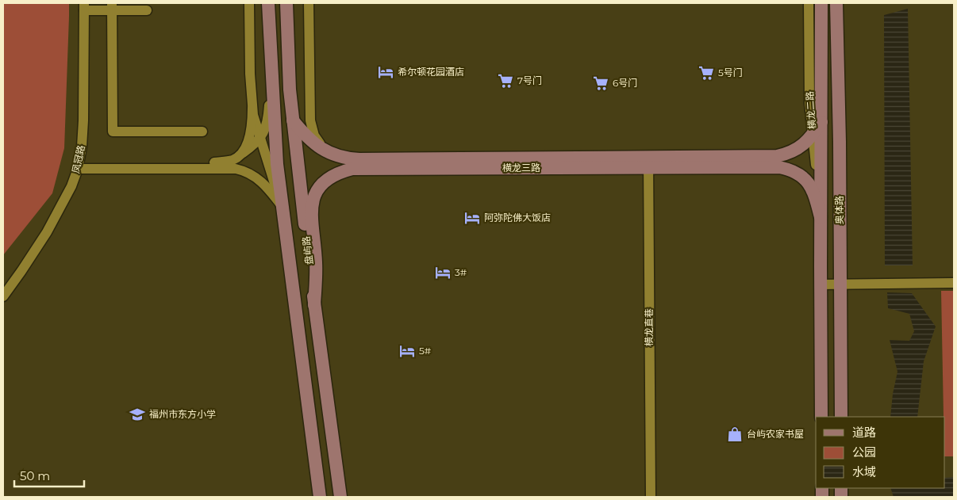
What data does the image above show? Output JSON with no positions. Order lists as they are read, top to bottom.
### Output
{
  "streets": {
    "main road": ["横龙三路", "奥体路", "盘屿路"],
    "street": ["横龙二路", "凤冠路", "横龙直巷"]
  },
  "crossings": [
    ["横龙二路", "横龙三路"],
    ["横龙二路", "奥体路"],
    ["横龙三路", "奥体路"],
    ["横龙三路", "盘屿路"],
    ["横龙三路", "横龙直巷"]
  ],
  "places": {
    "hotel": [
      "希尔顿花园酒店",
      "阿弥陀佛大饭店",
      "3#",
      "5#"
    ],
    "supermarket": ["5号门", "7号门", "6号门"],
    "school or university": ["福州市东方小学"],
    "shop": ["台屿农家书屋"]
  },
  "legend": ["道路", "公园", "水域"],
  "scale_bar": "50 m"
}
